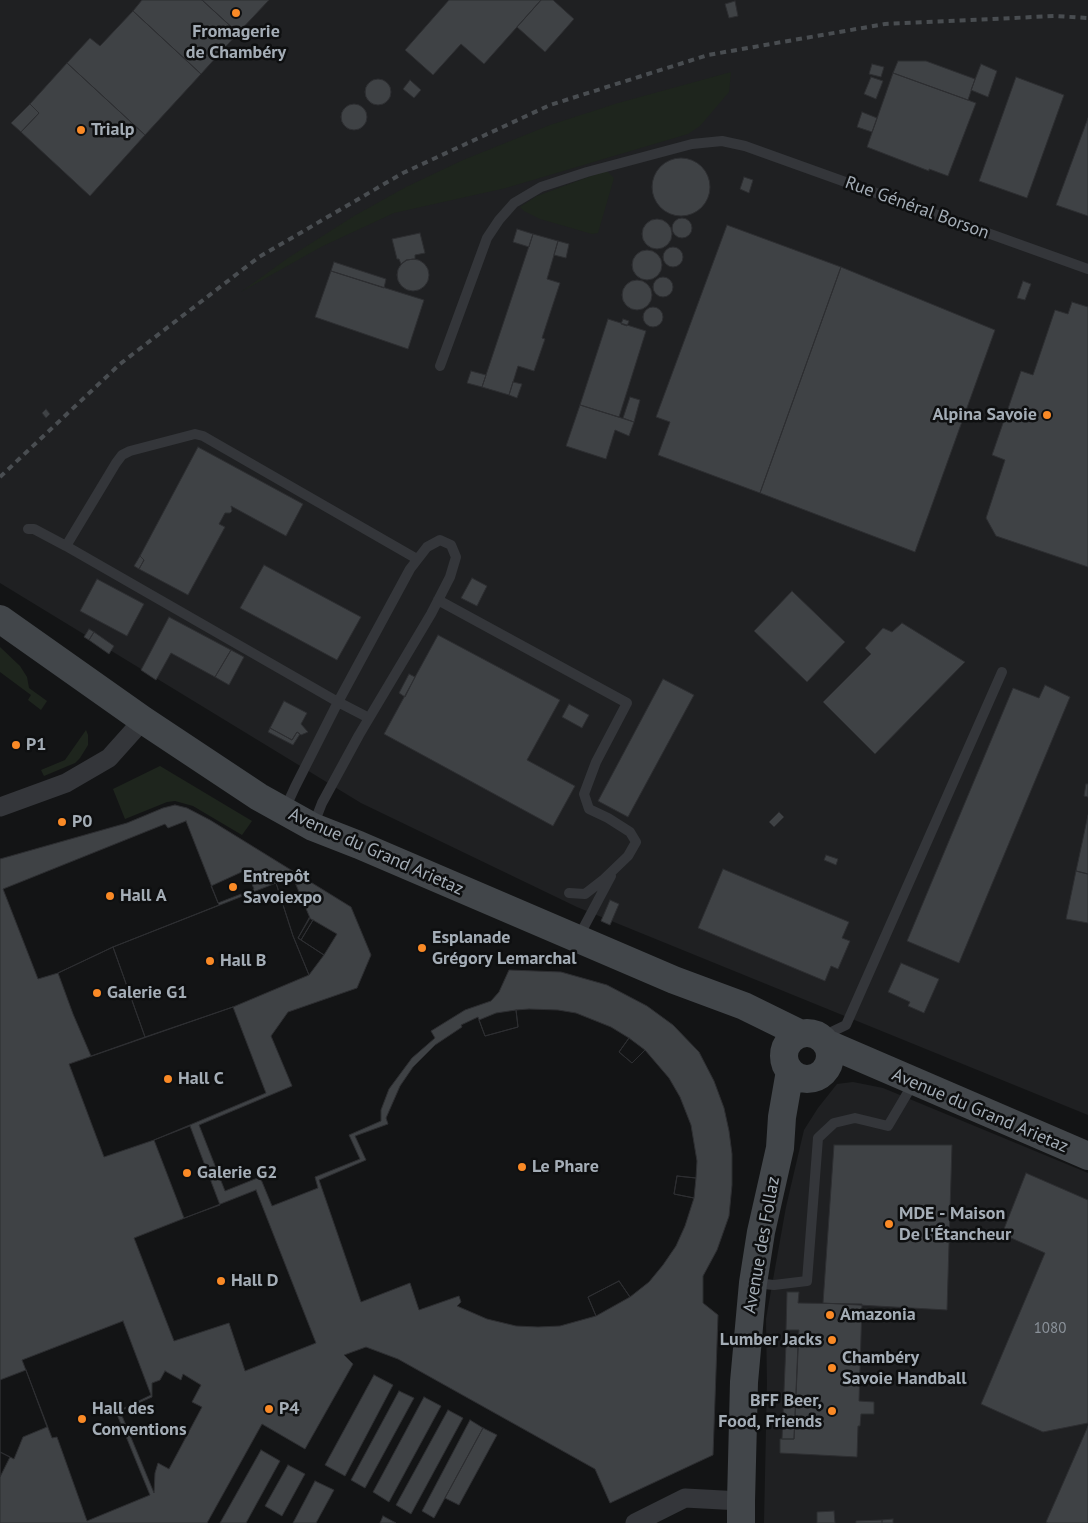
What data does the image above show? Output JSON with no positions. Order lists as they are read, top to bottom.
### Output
{
  "streets": {
    "main road": ["Avenue du Grand Arietaz", "Avenue des Follaz"],
    "lane": ["Rue Général Borson"]
  },
  "crossings": [
    ["Avenue du Grand Arietaz", "Avenue des Follaz"]
  ],
  "places": [
    "Fromagerie de Chambéry",
    "Trialp",
    "Alpina Savoie",
    "P1",
    "P0",
    "Entrepôt Savoiexpo",
    "Hall A",
    "Esplanade Grégory Lemarchal",
    "Hall B",
    "Galerie G1",
    "Hall C",
    "Le Phare",
    "Galerie G2",
    "MDE - Maison De l'Étancheur",
    "Hall D",
    "Amazonia",
    "Lumber Jacks",
    "Chambéry Savoie Handball",
    "P4",
    "BFF Beer, Food, Friends",
    "Hall des Conventions"
  ],
  "house_numbers": ["1080"]
}
